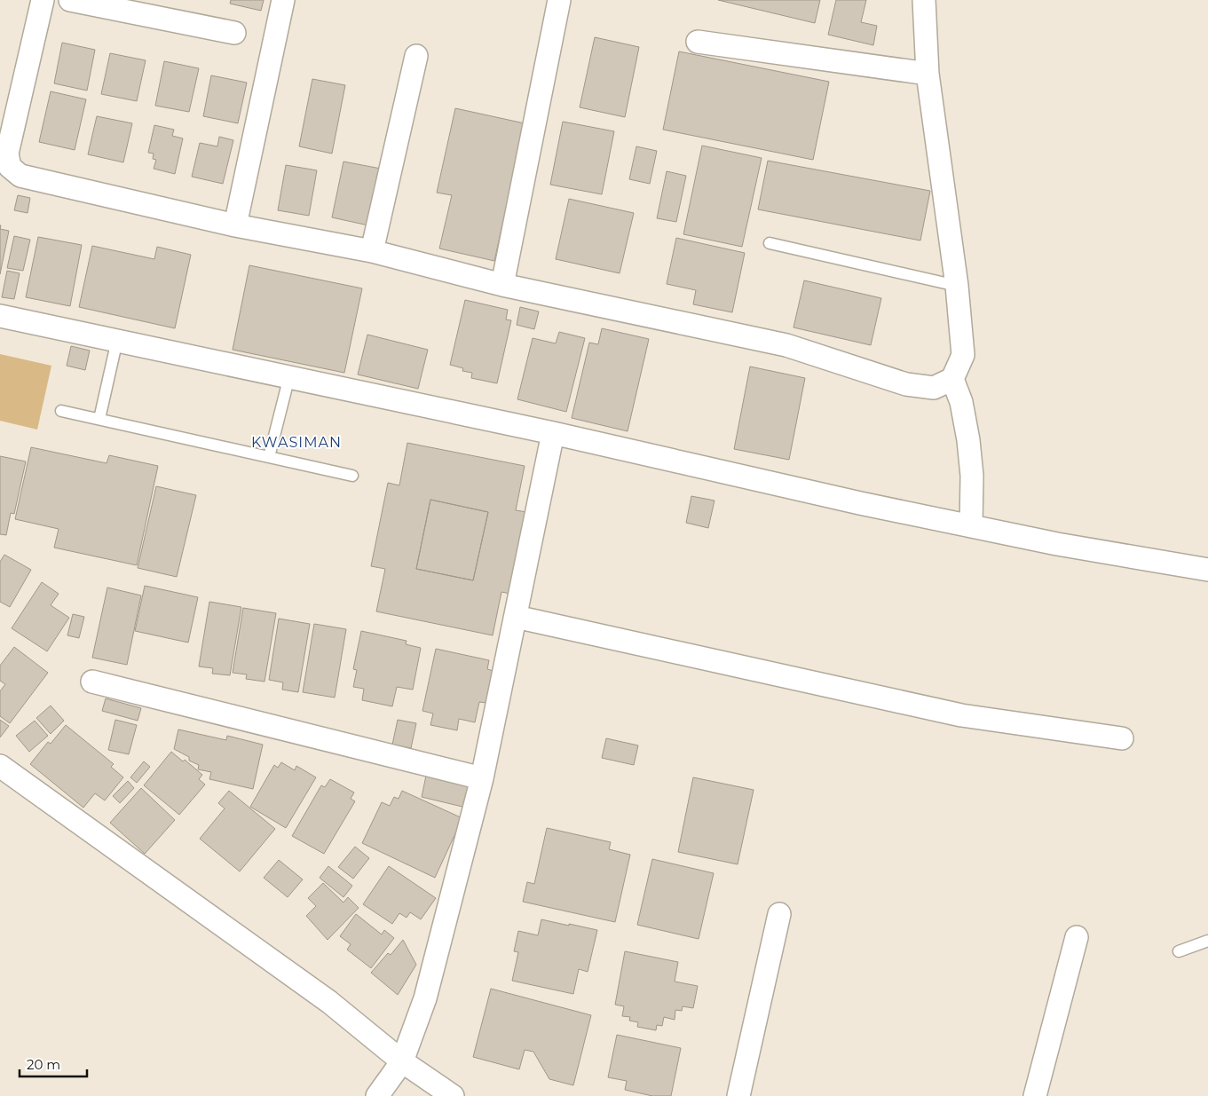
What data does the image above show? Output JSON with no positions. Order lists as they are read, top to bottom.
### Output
{
  "districts": ["KWASIMAN"],
  "scale_bar": "20 m"
}
